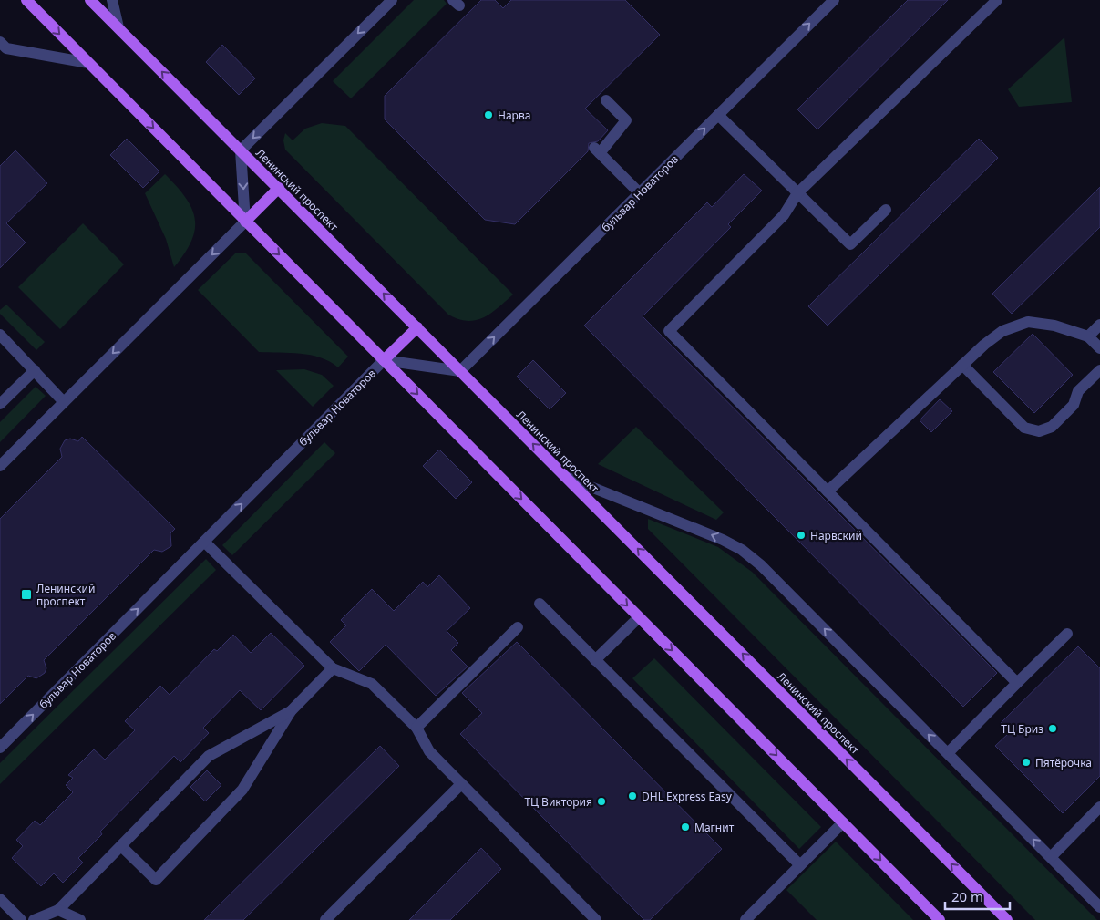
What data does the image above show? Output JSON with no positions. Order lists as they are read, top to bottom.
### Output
{
  "streets": {
    "main road": ["Ленинский проспект"],
    "street": ["бульвар Новаторов"]
  },
  "crossings": [
    ["Ленинский проспект", "бульвар Новаторов"]
  ],
  "one_way": ["бульвар Новаторов"],
  "places": {
    "other": [
      "Нарва",
      "Нарвский",
      "ТЦ Бриз",
      "Пятёрочка",
      "DHL Express Easy",
      "ТЦ Виктория",
      "Магнит"
    ],
    "transit": ["Ленинский проспект"]
  },
  "scale_bar": "20 m"
}
